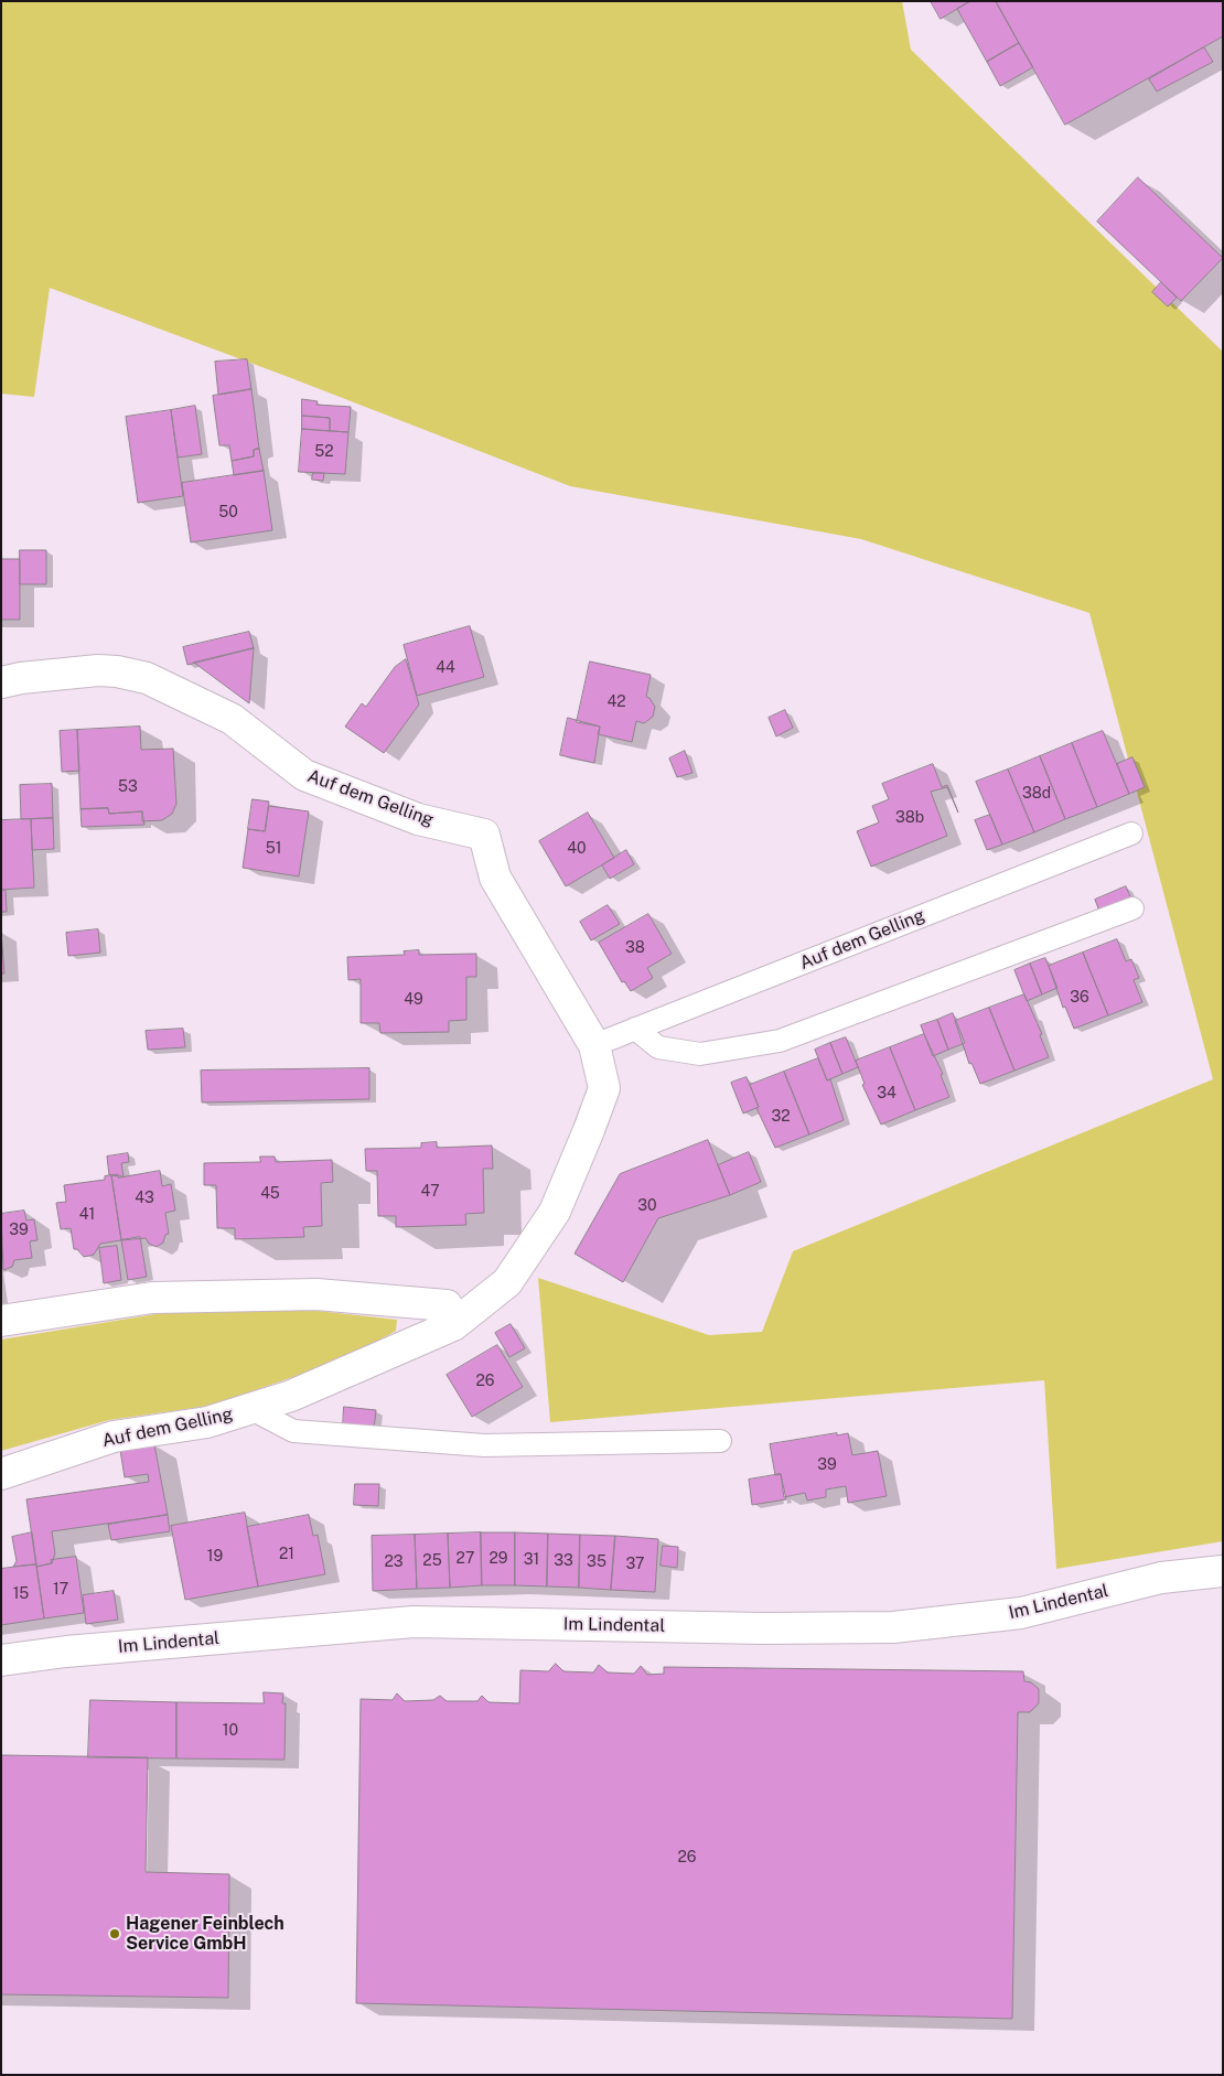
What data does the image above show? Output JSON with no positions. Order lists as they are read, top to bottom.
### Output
{
  "streets": {
    "street": ["Auf dem Gelling", "Im Lindental"]
  },
  "places": ["Hagener Feinblech Service GmbH"],
  "house_numbers": [
    "52",
    "50",
    "44",
    "42",
    "53",
    "38d",
    "38b",
    "51",
    "40",
    "38",
    "36",
    "49",
    "34",
    "32",
    "47",
    "45",
    "43",
    "30",
    "41",
    "39",
    "26",
    "39",
    "21",
    "19",
    "27",
    "29",
    "31",
    "25",
    "33",
    "23",
    "35",
    "37",
    "17",
    "15",
    "10",
    "26"
  ]
}
